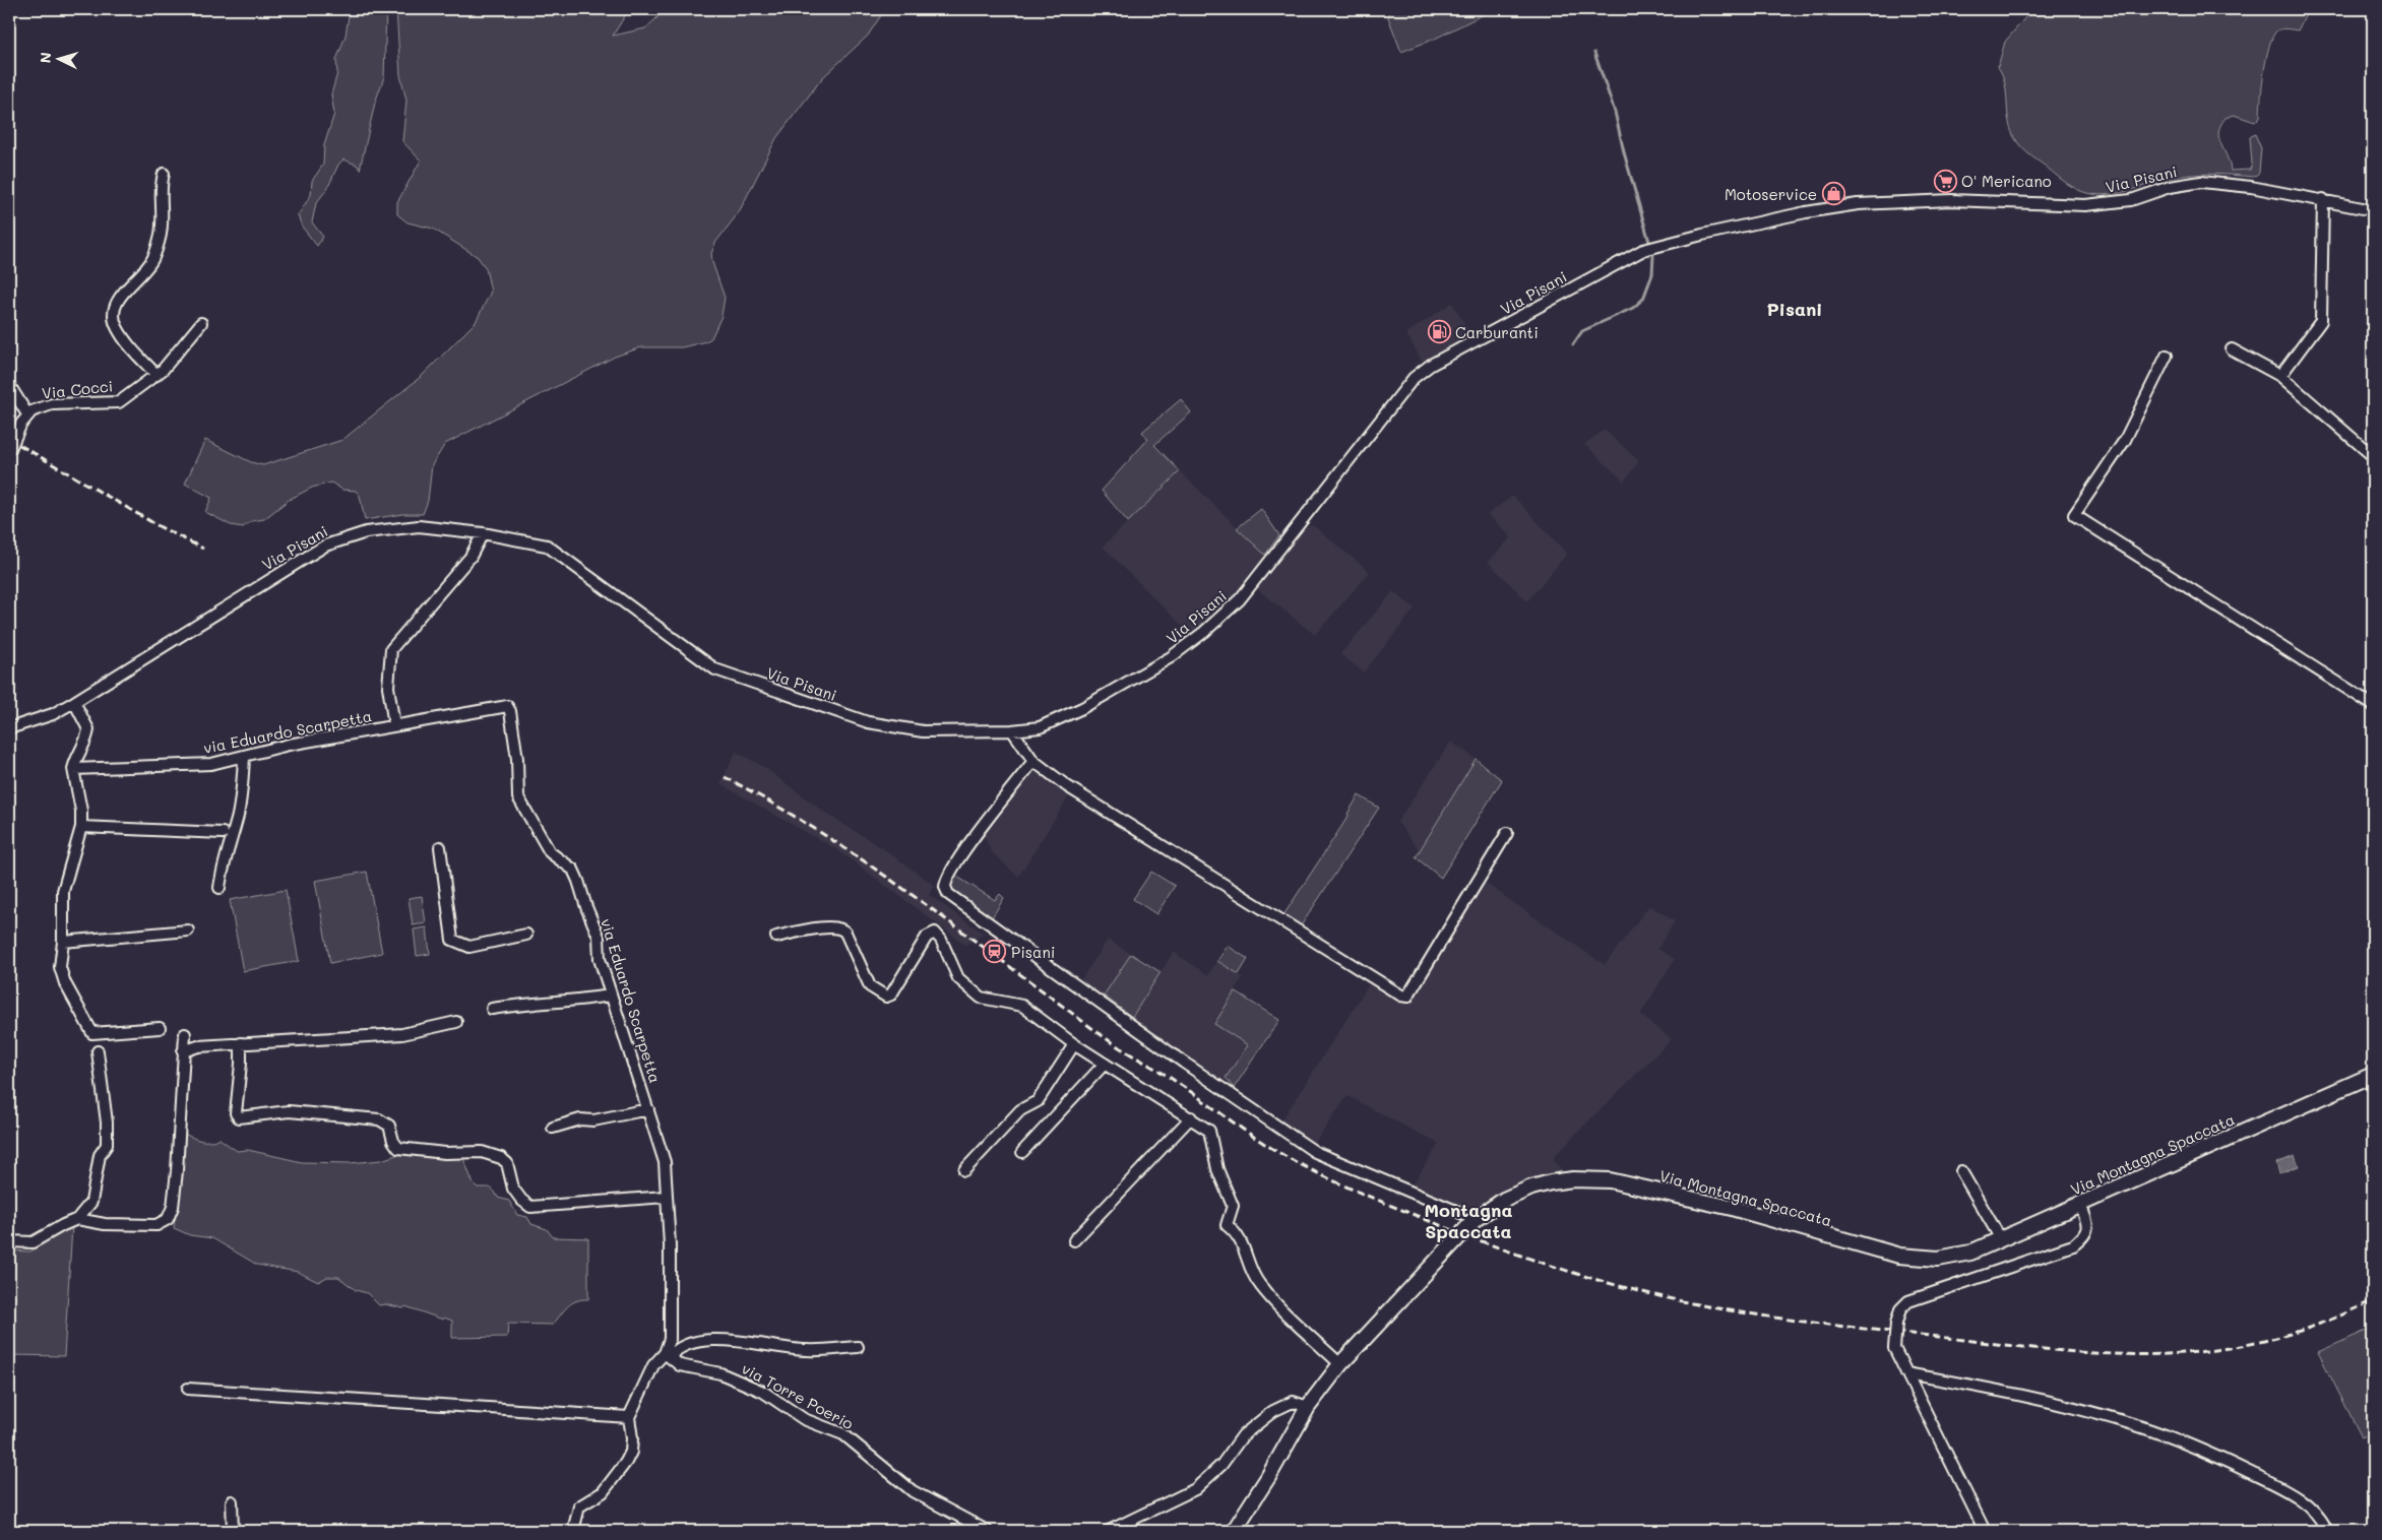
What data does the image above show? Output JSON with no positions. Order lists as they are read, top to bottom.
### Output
{
  "streets": {
    "main road": ["Via Montagna Spaccata"],
    "street": [
      "Via Pisani",
      "Via Cocci",
      "via Eduardo Scarpetta",
      "via Torre Poerio"
    ]
  },
  "crossings": [
    ["via Eduardo Scarpetta", "via Torre Poerio"]
  ],
  "districts": ["Pisani", "Montagna Spaccata"],
  "places": {
    "supermarket": ["O' Mericano"],
    "shop": ["Motoservice"],
    "fuel station": ["Carburanti"],
    "station": ["Pisani"]
  },
  "north": "left"
}
